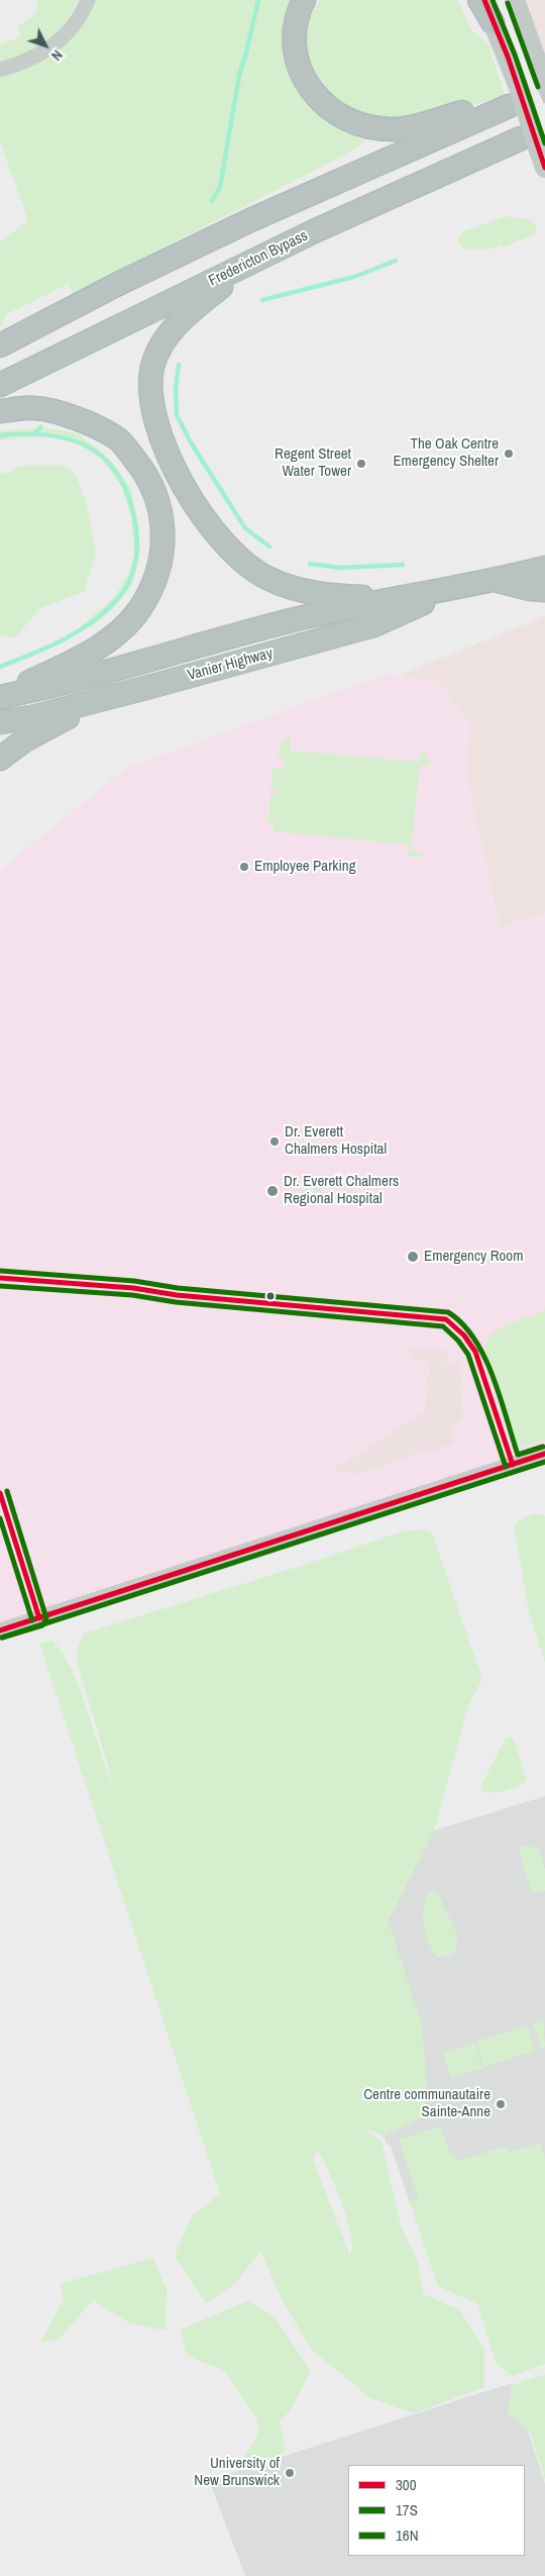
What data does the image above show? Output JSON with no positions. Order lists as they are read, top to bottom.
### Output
{
  "streets": {
    "highway": ["Fredericton Bypass", "Vanier Highway"]
  },
  "places": [
    "The Oak Centre Emergency Shelter",
    "Regent Street Water Tower",
    "Employee Parking",
    "Dr. Everett Chalmers Hospital",
    "Dr. Everett Chalmers Regional Hospital",
    "Emergency Room",
    "Centre communautaire Sainte-Anne",
    "University of New Brunswick"
  ],
  "lines": ["transit line 300", "transit line 16N", "transit line 17S"],
  "legend": ["300", "17S", "16N"],
  "north": "bottom right"
}
